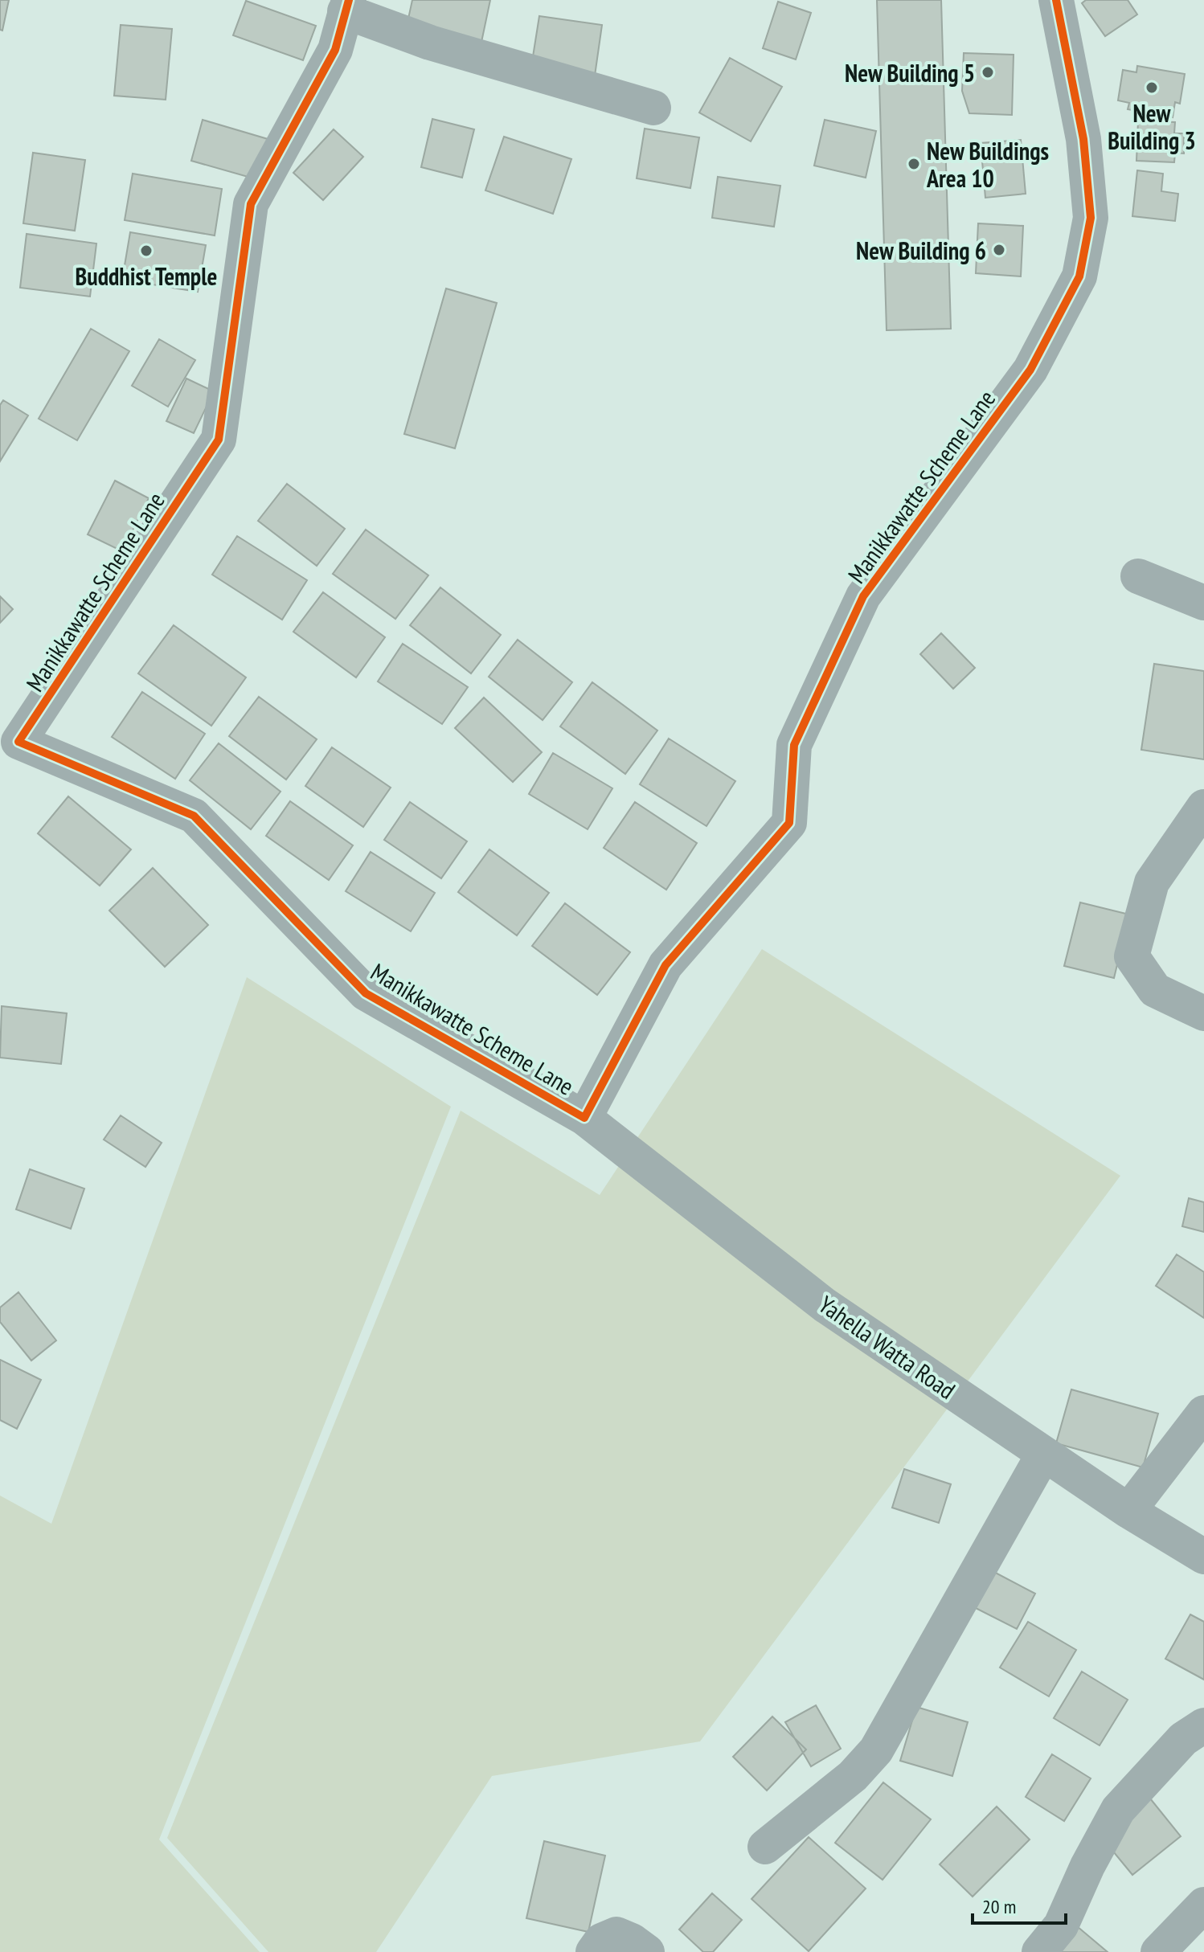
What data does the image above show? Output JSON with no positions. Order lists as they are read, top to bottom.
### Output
{
  "streets": {
    "street": ["Manikkawatte Scheme Lane", "Yahella Watta Road"]
  },
  "crossings": [
    ["Manikkawatte Scheme Lane", "Yahella Watta Road"]
  ],
  "places": [
    "New Building 5",
    "New Building 3",
    "New Buildings Area 10",
    "New Building 6",
    "Buddhist Temple"
  ],
  "scale_bar": "20 m"
}
